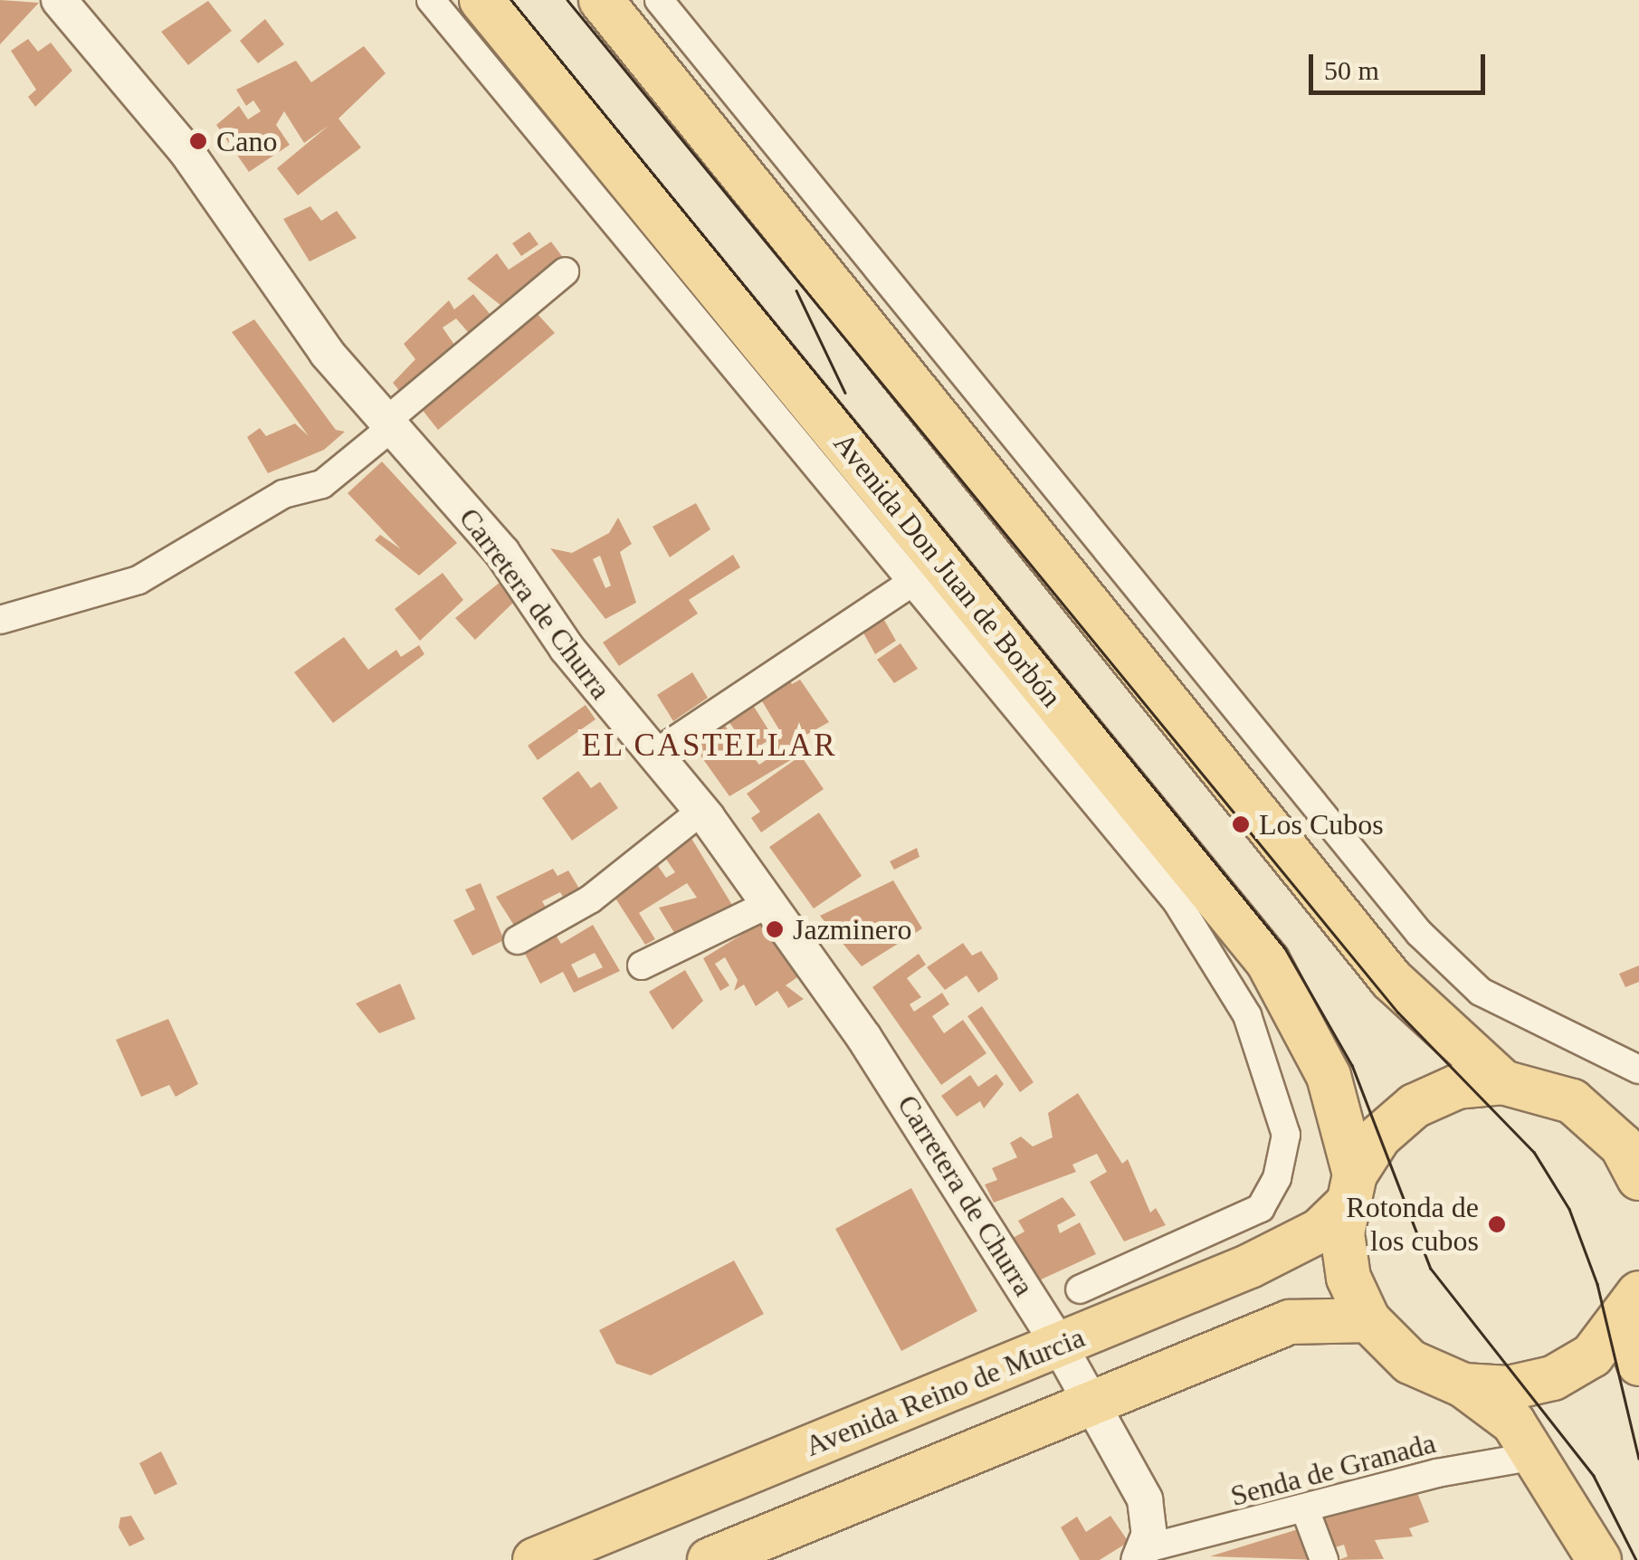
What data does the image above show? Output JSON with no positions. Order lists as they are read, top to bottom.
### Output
{
  "streets": {
    "main road": ["Avenida Don Juan de Borbón", "Avenida Reino de Murcia"],
    "street": ["Carretera de Churra", "Senda de Granada"]
  },
  "crossings": [
    ["Avenida Don Juan de Borbón", "Avenida Reino de Murcia"],
    ["Carretera de Churra", "Avenida Reino de Murcia"],
    ["Carretera de Churra", "Senda de Granada"]
  ],
  "districts": ["EL CASTELLAR"],
  "places": [
    "Cano",
    "Los Cubos",
    "Jazminero",
    "Rotonda de los cubos"
  ],
  "scale_bar": "50 m"
}
